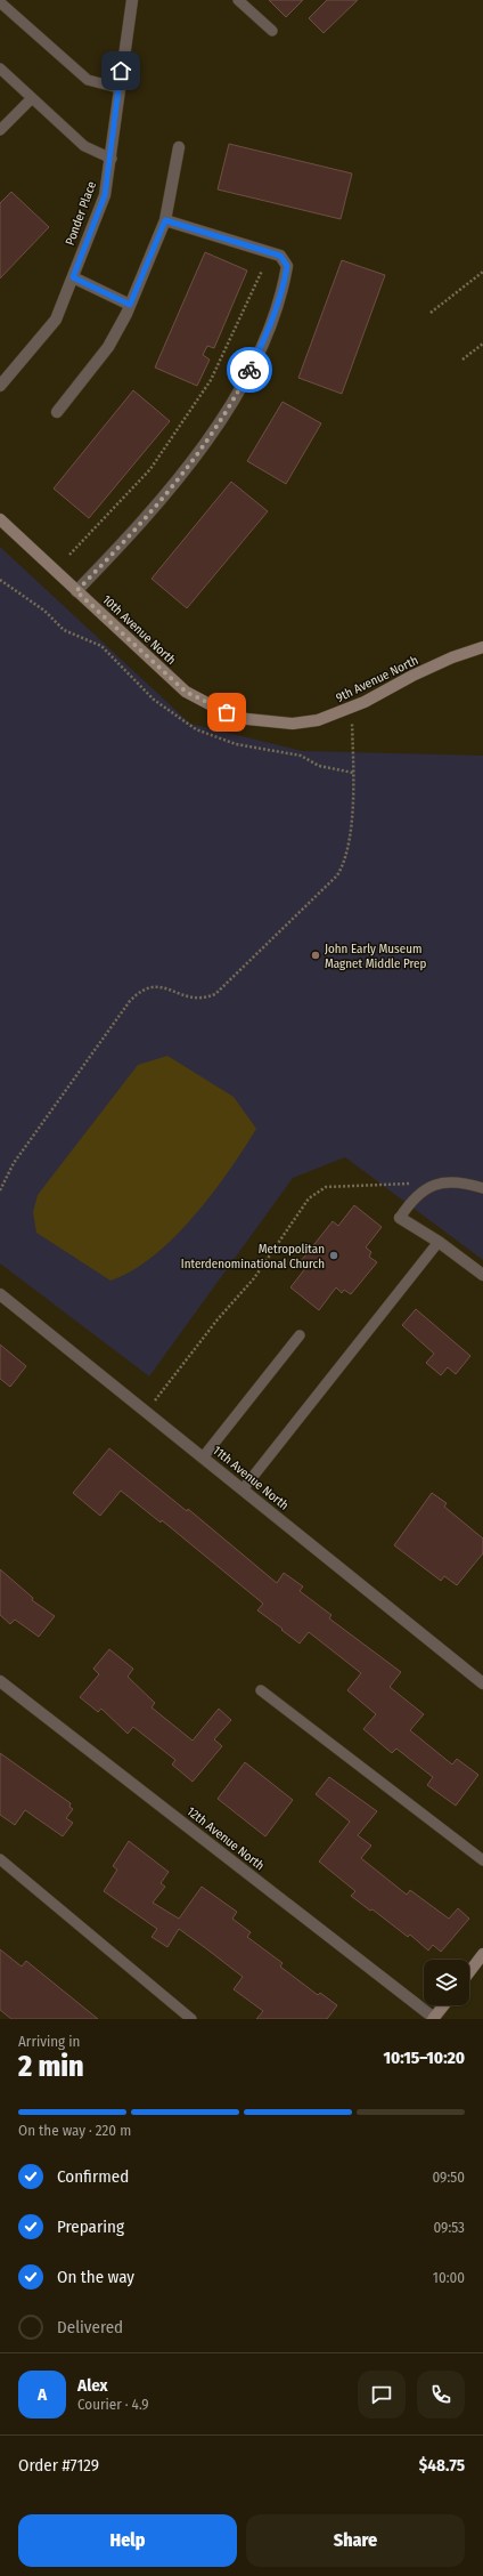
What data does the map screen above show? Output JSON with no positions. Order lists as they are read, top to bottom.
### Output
{
  "streets": {
    "street": [
      "Ponder Place",
      "10th Avenue North",
      "9th Avenue North",
      "11th Avenue North",
      "12th Avenue North"
    ]
  },
  "crossings": [
    ["10th Avenue North", "9th Avenue North"]
  ],
  "places": ["John Early Museum Magnet Middle Prep", "Metropolitan Interdenominational Church"],
  "page": {
    "heading": ["2 min", "Arriving in", "10:15–10:20"],
    "panel": [
      "Alex",
      "Courier · 4.9",
      "Order #7129",
      "$48.75"
    ],
    "bar": "On the way · 220 m",
    "list": [
      ["Confirmed", "09:50"],
      ["Preparing", "09:53"],
      ["On the way", "10:00"],
      "Delivered"
    ],
    "round": "A",
    "buttons": ["Help", "Share"]
  }
}
